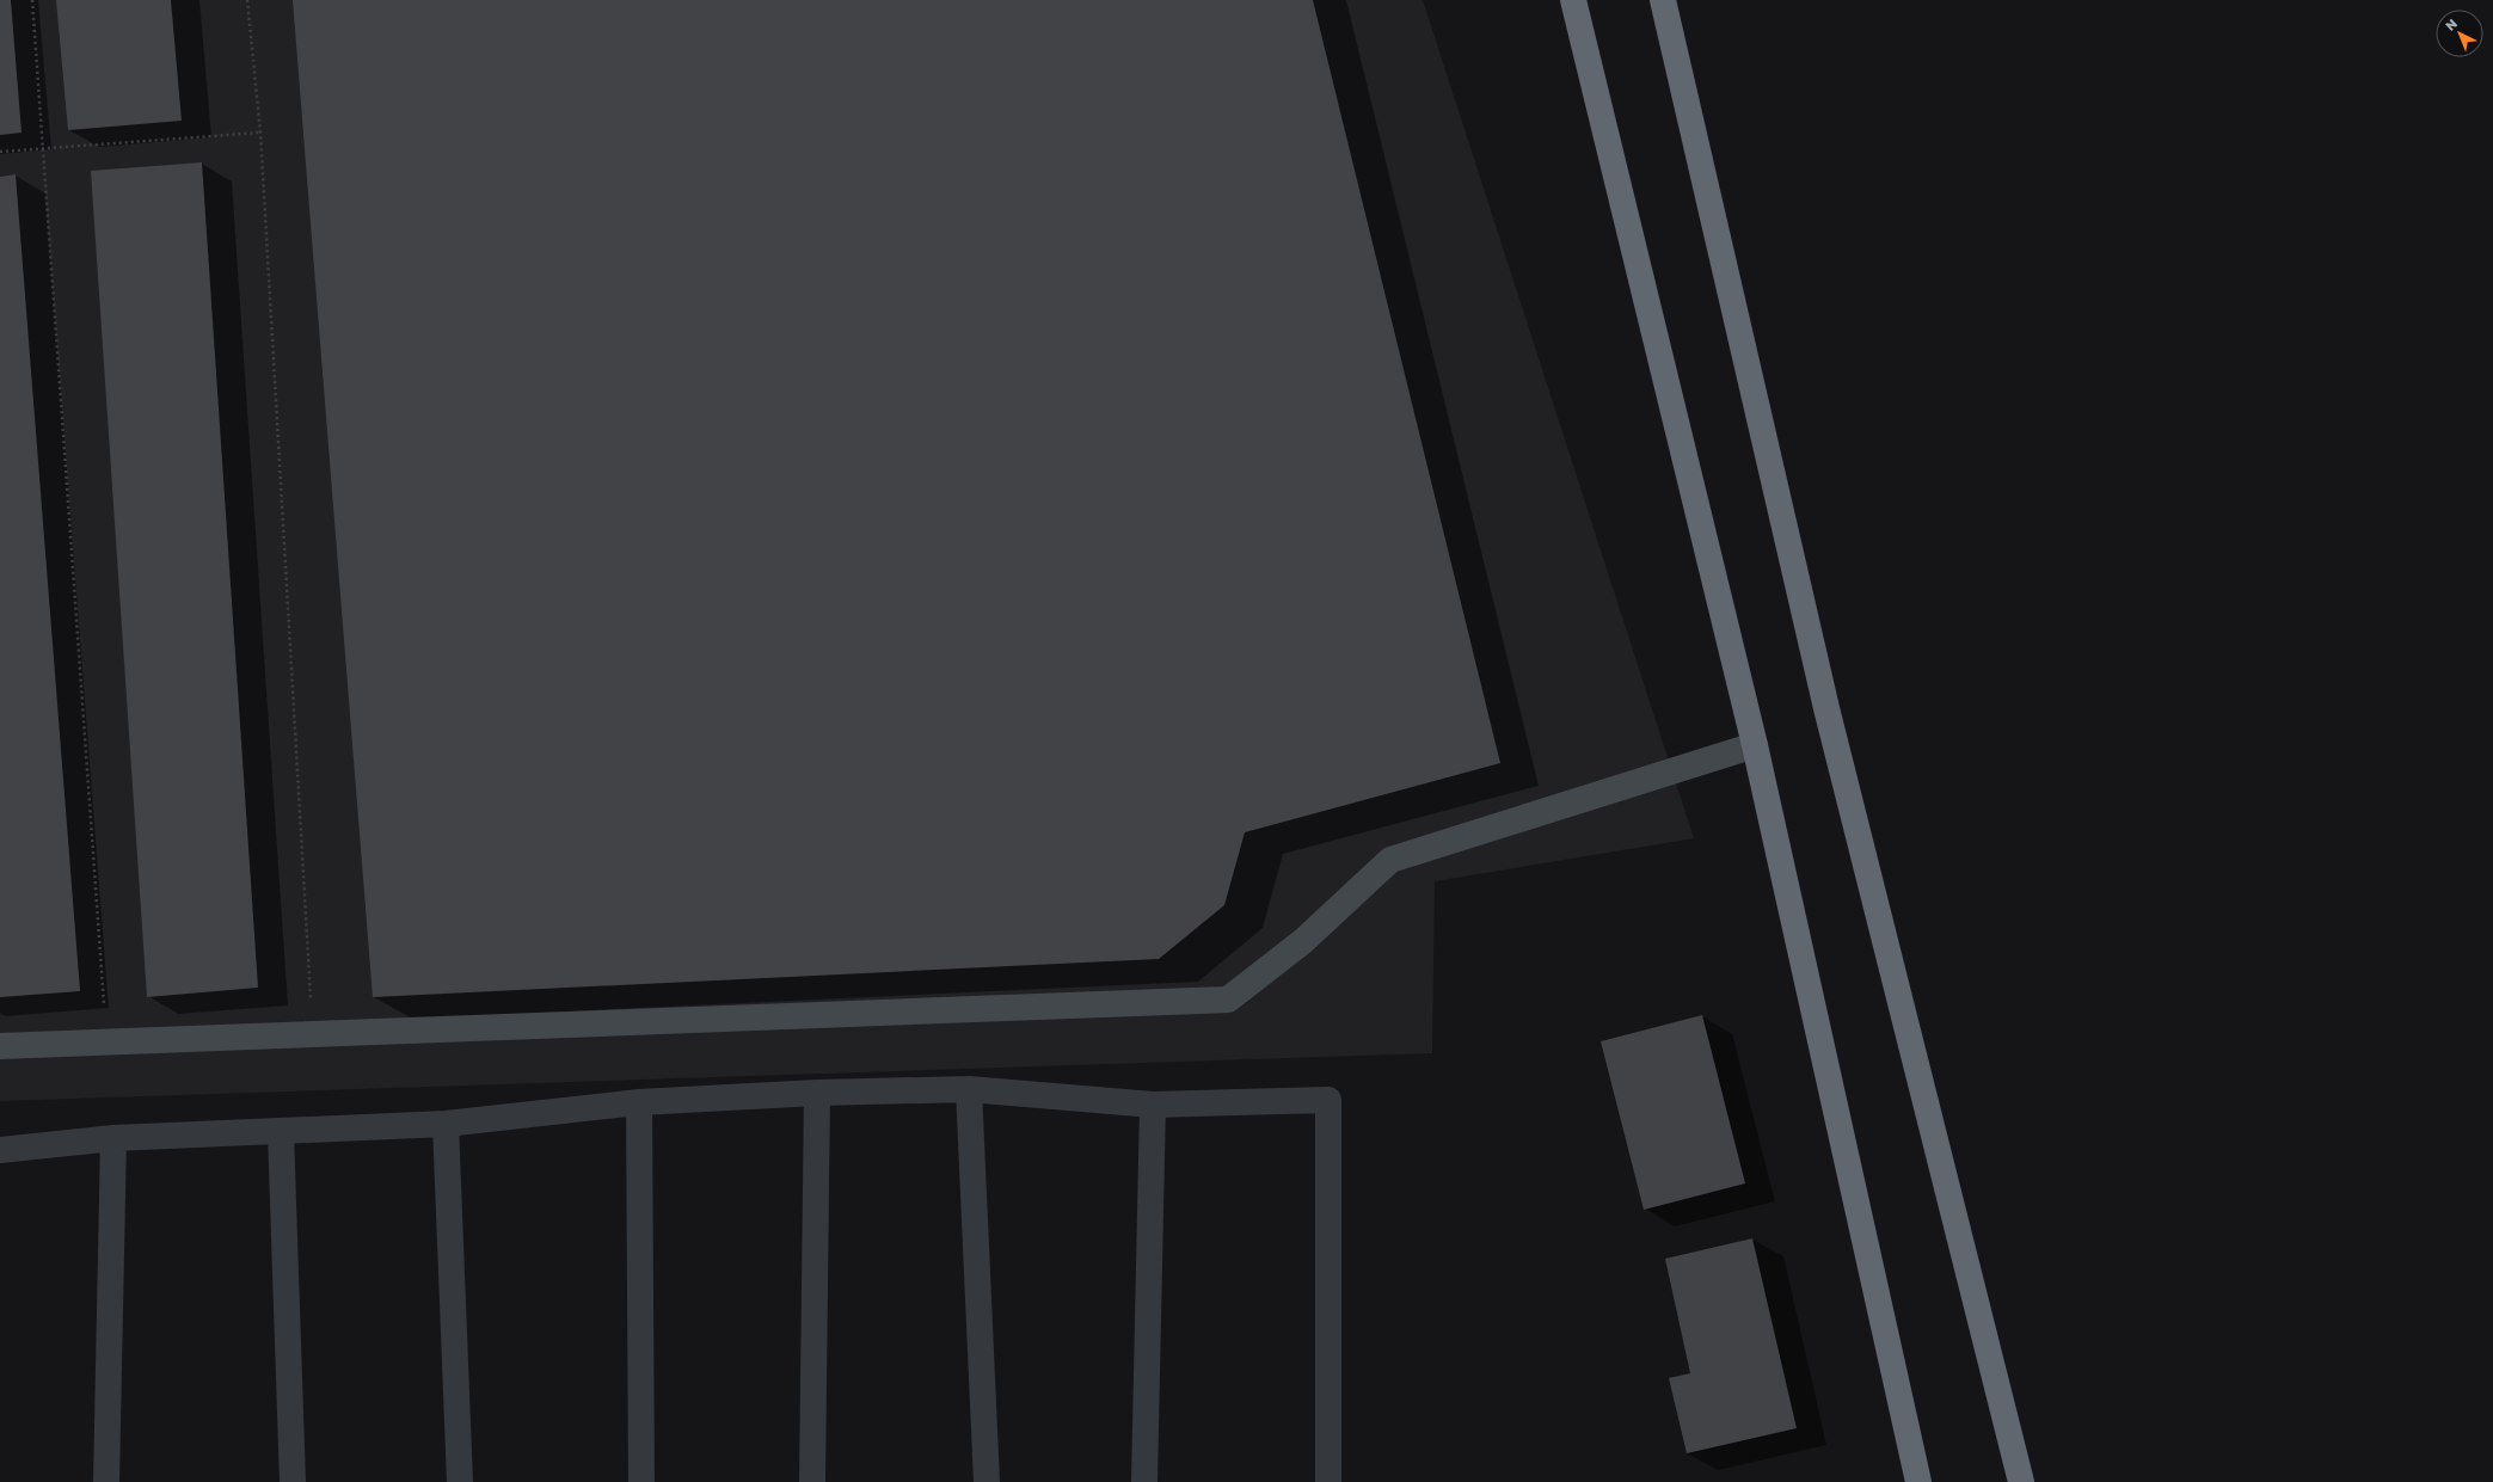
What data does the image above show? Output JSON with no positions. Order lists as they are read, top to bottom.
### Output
{
  "north": "top left"
}
